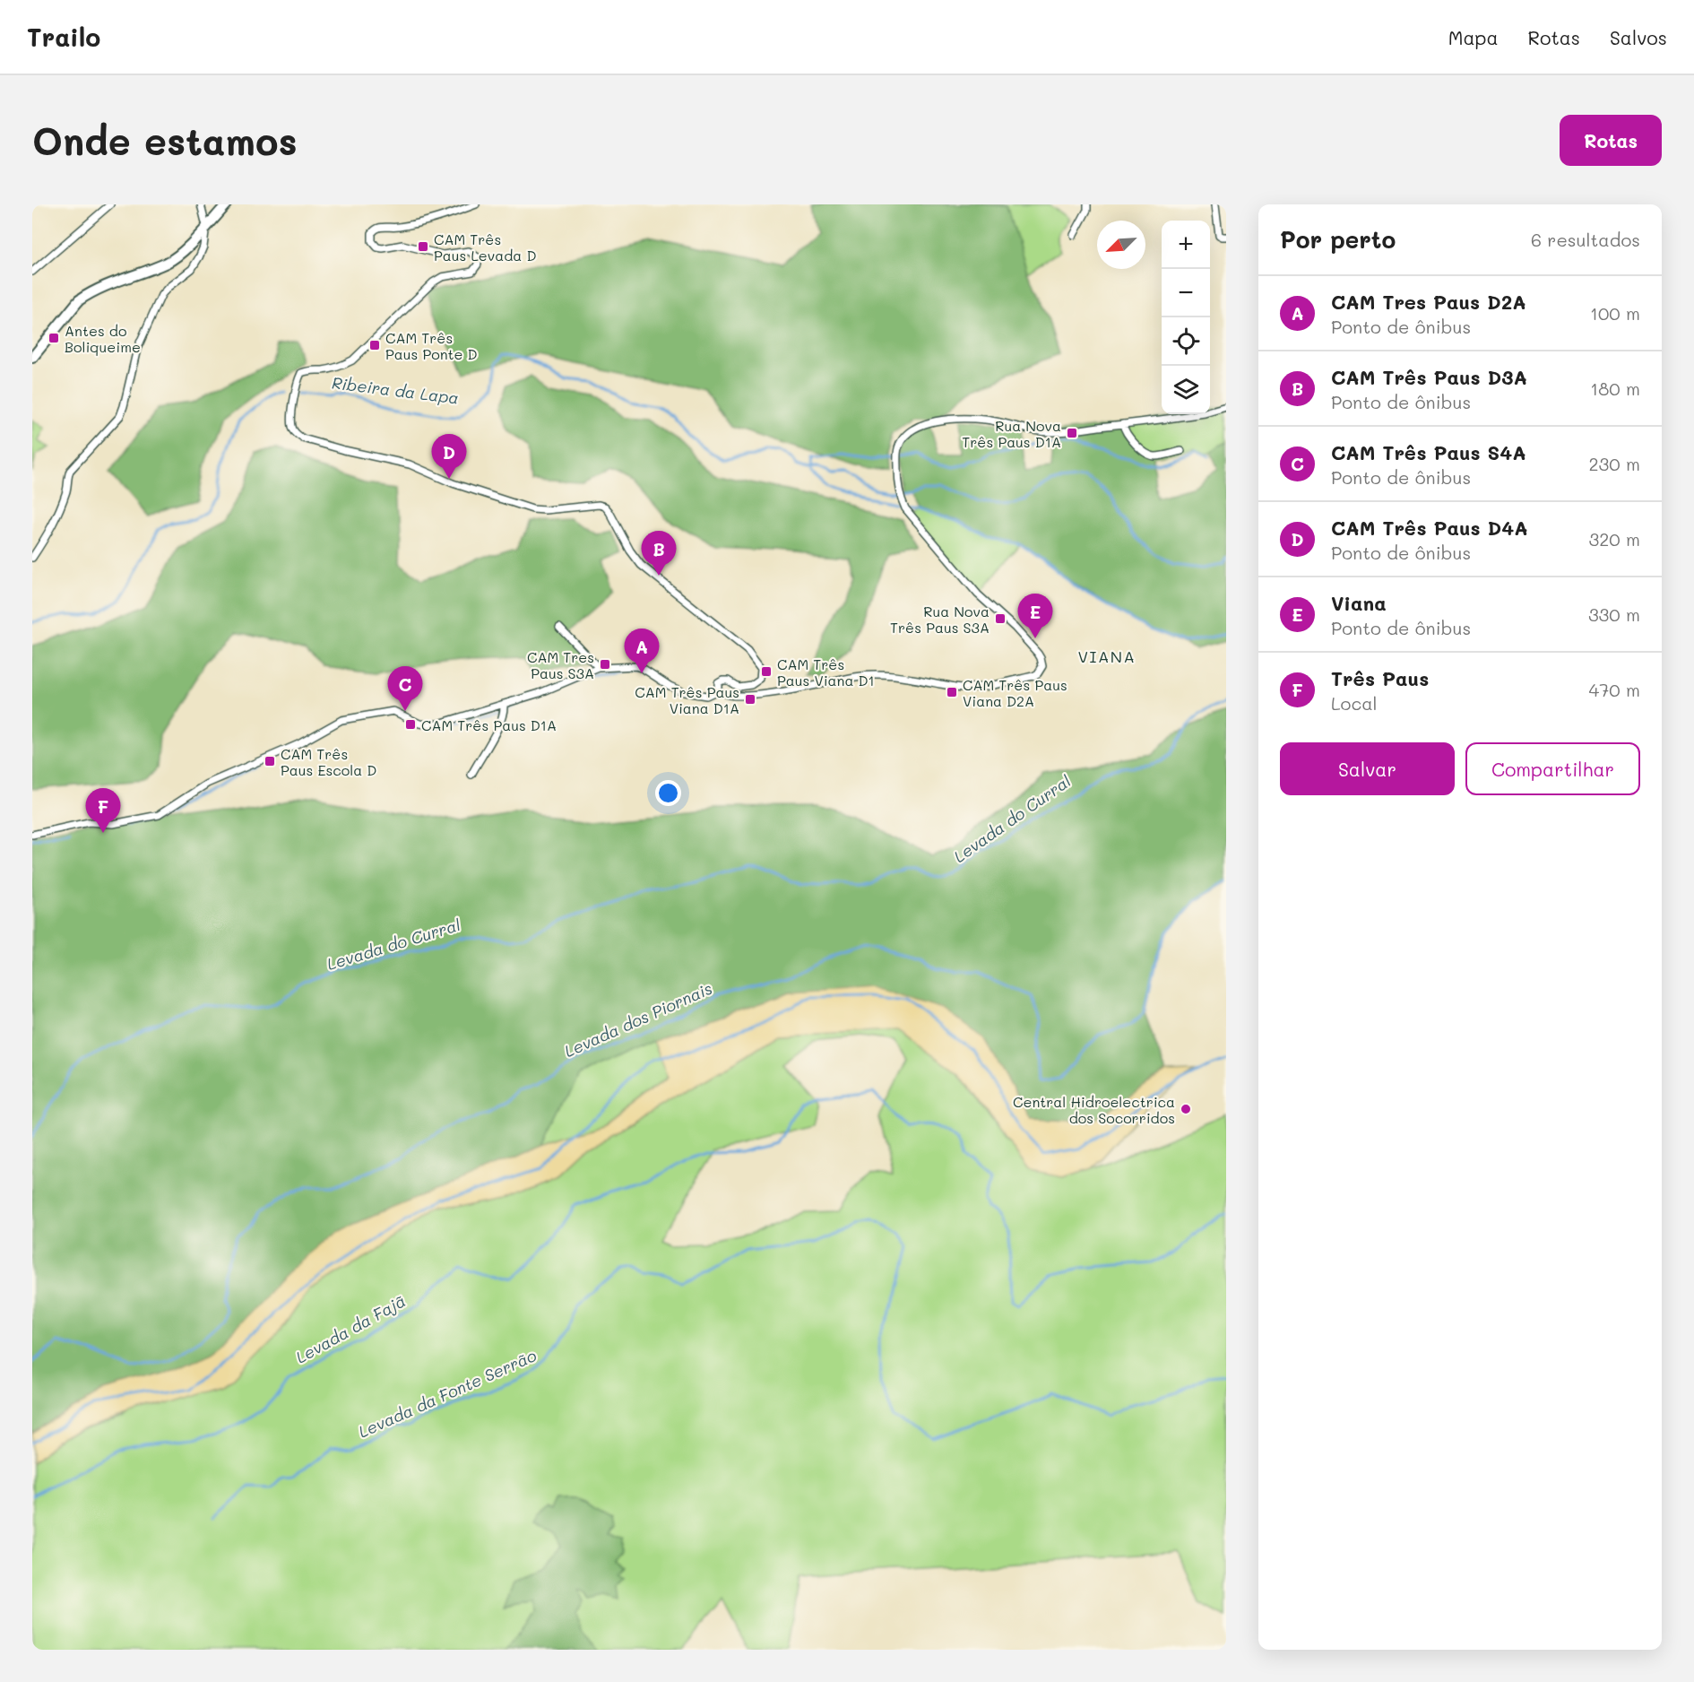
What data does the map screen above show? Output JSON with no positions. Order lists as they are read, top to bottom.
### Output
{
  "districts": ["VIANA"],
  "water": [
    "Ribeira da Lapa",
    "Levada do Curral",
    "Levada dos Piornais",
    "Levada da Fajã",
    "Levada da Fonte Serrão"
  ],
  "places": {
    "transit": [
      "CAM Três Paus Levada D",
      "Antes do Boliqueime",
      "CAM Três Paus Ponte D",
      "Rua Nova Três Paus D1A",
      "Rua Nova Três Paus S3A",
      "CAM Tres Paus S3A",
      "CAM Três Paus Viana D1",
      "CAM Três Paus Viana D2A",
      "CAM Três Paus Viana D1A",
      "CAM Três Paus D1A",
      "CAM Três Paus Escola D"
    ],
    "other": ["Central Hidroelectrica dos Socorridos"]
  },
  "north": "bottom left",
  "page": {
    "header": "Trailo",
    "nav": ["Mapa", "Rotas", "Salvos"],
    "buttons": [
      "Rotas",
      ["Salvar", "Compartilhar"]
    ],
    "title": "Onde estamos",
    "heading": ["Por perto", "6 resultados"],
    "map_buttons": ["+", "−"],
    "list": [
      {
        "mark": "A",
        "name": "CAM Tres Paus D2A",
        "note": "Ponto de ônibus",
        "value": "100 m"
      },
      {
        "mark": "B",
        "name": "CAM Três Paus D3A",
        "note": "Ponto de ônibus",
        "value": "180 m"
      },
      {
        "mark": "C",
        "name": "CAM Três Paus S4A",
        "note": "Ponto de ônibus",
        "value": "230 m"
      },
      {
        "mark": "D",
        "name": "CAM Três Paus D4A",
        "note": "Ponto de ônibus",
        "value": "320 m"
      },
      {
        "mark": "E",
        "name": "Viana",
        "note": "Ponto de ônibus",
        "value": "330 m"
      },
      {
        "mark": "F",
        "name": "Três Paus",
        "note": "Local",
        "value": "470 m"
      }
    ],
    "pins": [
      "D",
      "B",
      "E",
      "A",
      "C",
      "F"
    ]
  }
}
